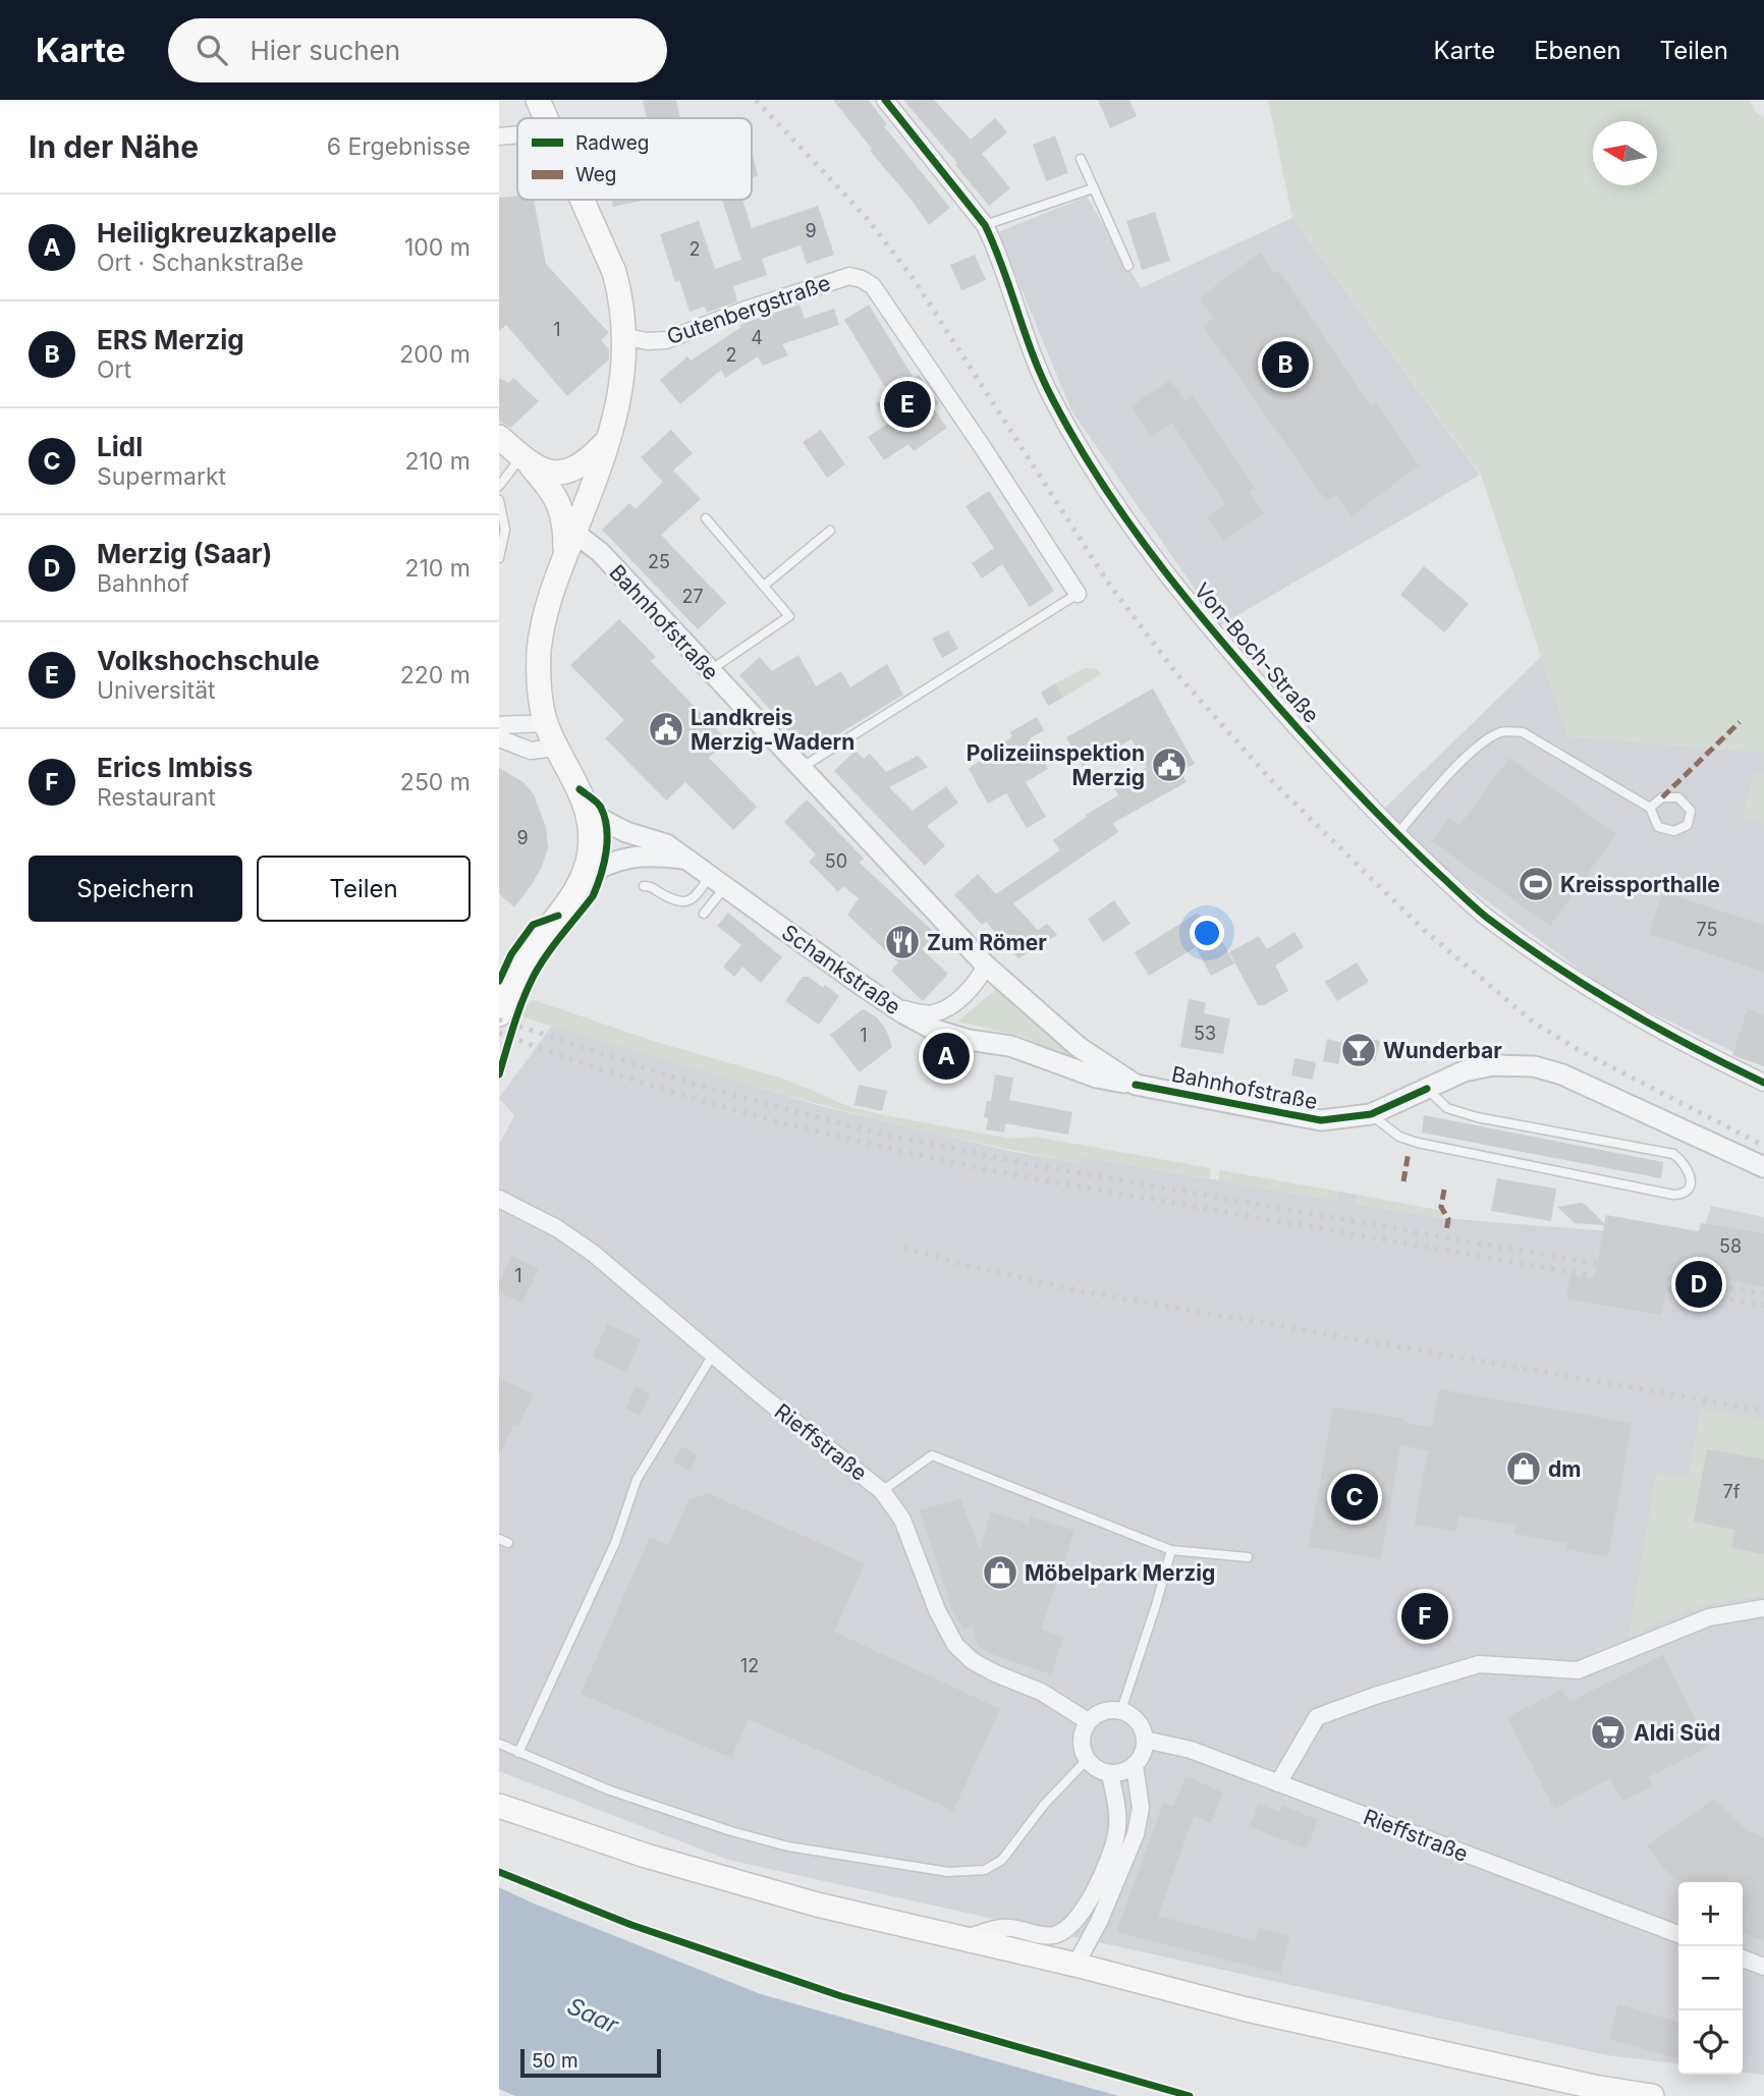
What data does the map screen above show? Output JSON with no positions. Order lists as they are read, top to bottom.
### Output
{
  "streets": {
    "street": [
      "Gutenbergstraße",
      "Bahnhofstraße",
      "Von-Boch-Straße",
      "Schankstraße",
      "Rieffstraße"
    ]
  },
  "crossings": [
    ["Bahnhofstraße", "Schankstraße"]
  ],
  "water": ["Saar"],
  "places": {
    "public building": ["Landkreis Merzig-Wadern", "Polizeiinspektion Merzig"],
    "sports": ["Kreissporthalle"],
    "restaurant": ["Zum Römer"],
    "bar": ["Wunderbar"],
    "shop": ["dm", "Möbelpark Merzig"],
    "supermarket": ["Aldi Süd"]
  },
  "house_numbers": [
    "9",
    "2",
    "1",
    "4",
    "2",
    "25",
    "27",
    "9",
    "50",
    "75",
    "53",
    "1",
    "58",
    "1",
    "7f",
    "12"
  ],
  "legend": ["Radweg", "Weg"],
  "scale_bar": "50 m",
  "north": "left",
  "page": {
    "header": "Karte",
    "search": "Hier suchen",
    "nav": ["Karte", "Ebenen", "Teilen"],
    "heading": ["In der Nähe", "6 Ergebnisse"],
    "list": [
      {
        "mark": "A",
        "name": "Heiligkreuzkapelle",
        "note": "Ort · Schankstraße",
        "value": "100 m"
      },
      {
        "mark": "B",
        "name": "ERS Merzig",
        "note": "Ort",
        "value": "200 m"
      },
      {
        "mark": "C",
        "name": "Lidl",
        "note": "Supermarkt",
        "value": "210 m"
      },
      {
        "mark": "D",
        "name": "Merzig (Saar)",
        "note": "Bahnhof",
        "value": "210 m"
      },
      {
        "mark": "E",
        "name": "Volkshochschule",
        "note": "Universität",
        "value": "220 m"
      },
      {
        "mark": "F",
        "name": "Erics Imbiss",
        "note": "Restaurant",
        "value": "250 m"
      }
    ],
    "pins": [
      "B",
      "E",
      "A",
      "D",
      "C",
      "F"
    ],
    "buttons": ["Speichern", "Teilen"],
    "map_buttons": ["+", "−"],
    "scale": "50 m"
  }
}
